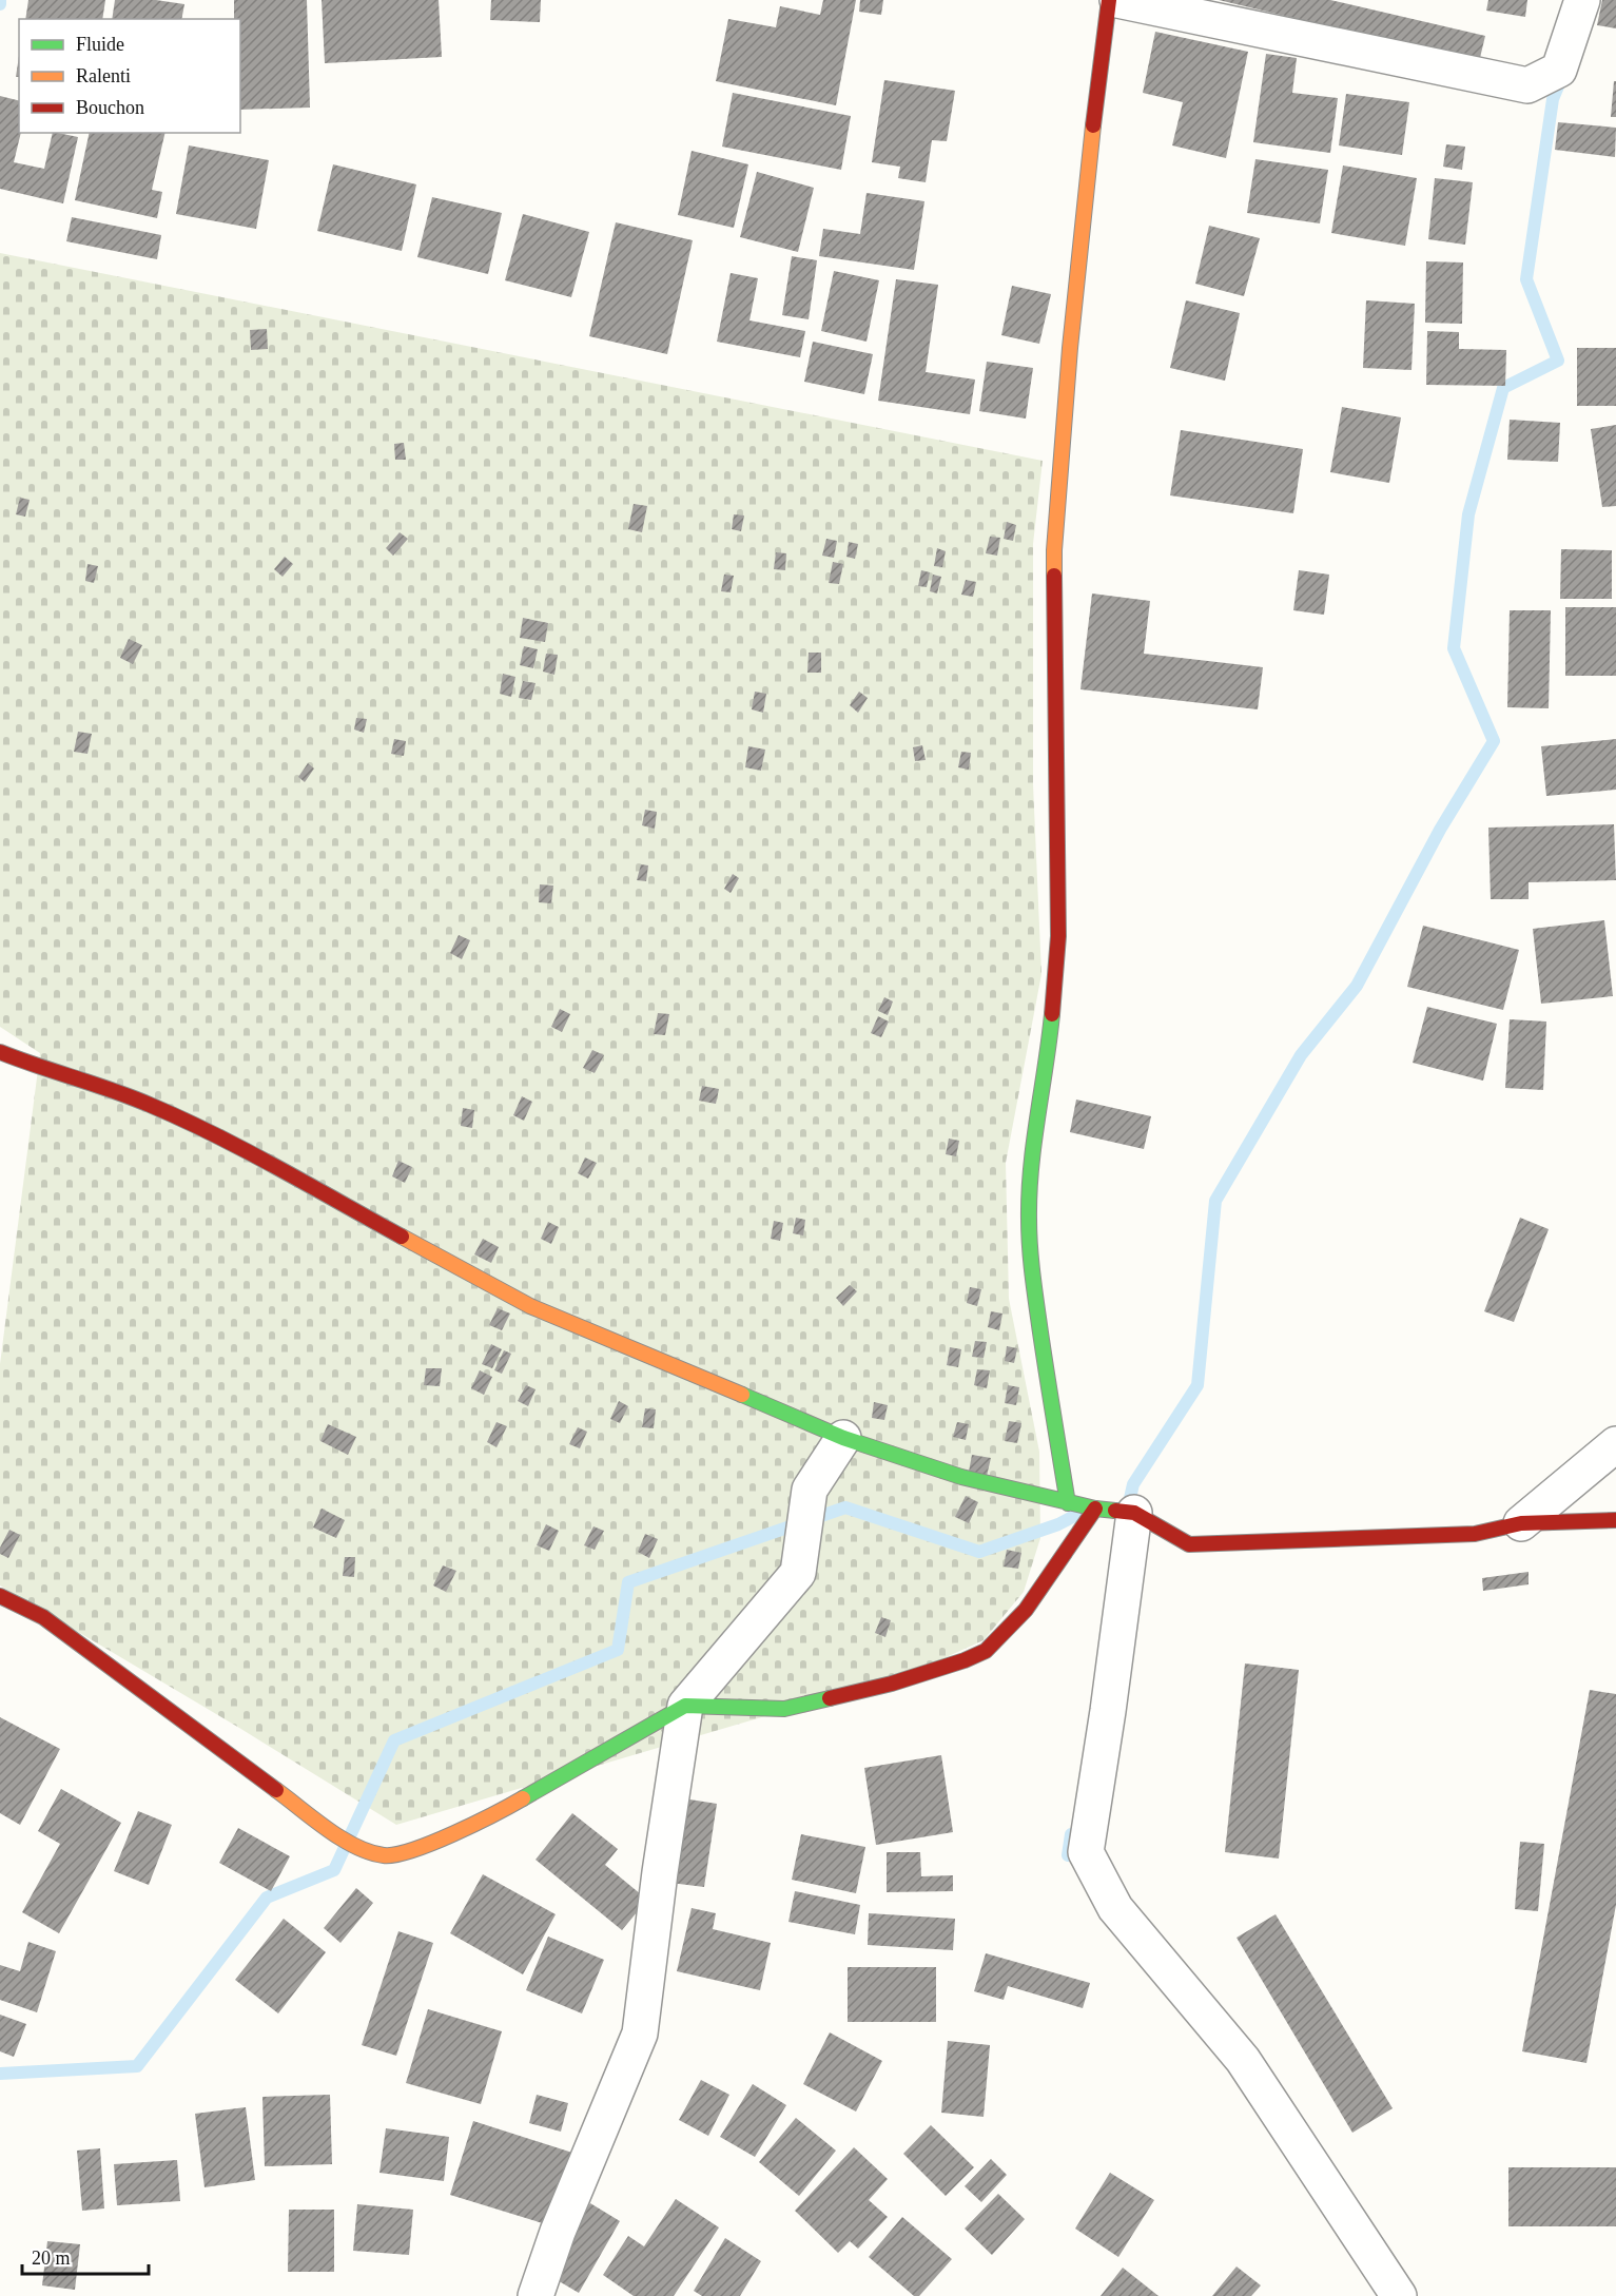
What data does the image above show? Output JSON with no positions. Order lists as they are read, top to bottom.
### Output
{
  "legend": ["Fluide", "Ralenti", "Bouchon"],
  "scale_bar": "20 m"
}
